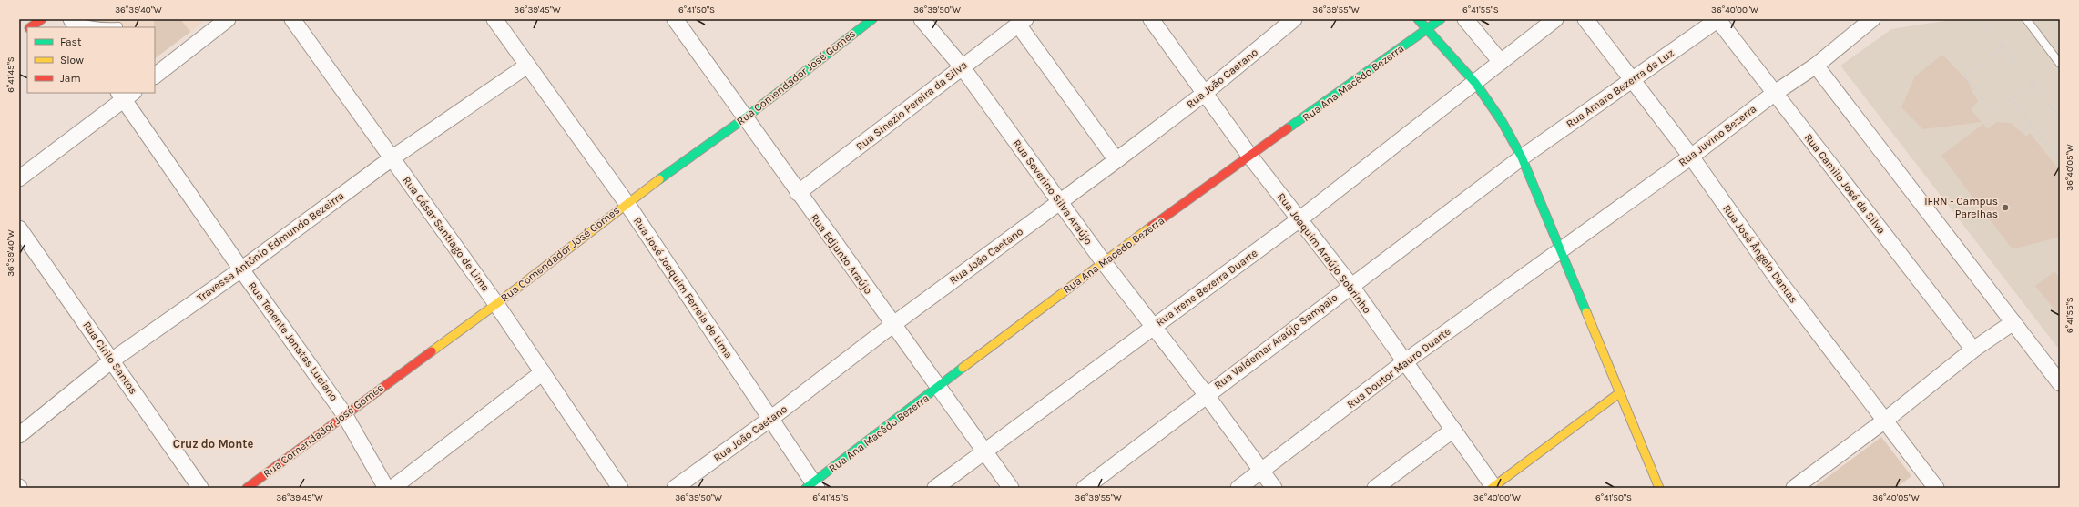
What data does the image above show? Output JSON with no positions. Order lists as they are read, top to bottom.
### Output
{
  "streets": {
    "street": [
      "Rua Comendador José Gomes",
      "Rua João Caetano",
      "Rua Ana Macêdo Bezerra",
      "Rua Amaro Bezerra da Luz",
      "Rua Sinezio Pereira da Silva",
      "Rua Juvino Bezerra",
      "Rua Camilo José da Silva",
      "Rua Severino Silva Araújo",
      "Rua César Santiago de Lima",
      "Travessa Antônio Edmundo Bezeirra",
      "Rua Joaquim Araújo Sobrinho",
      "Rua Edjunto Araújo",
      "Rua José Ângelo Dantas",
      "Rua José Joaquim Ferreia de Lima",
      "Rua Irene Bezerra Duarte",
      "Rua Tenente Jonatas Luciano",
      "Rua Valdemar Araújo Sampaio",
      "Rua Cirilo Santos",
      "Rua Doutor Mauro Duarte"
    ]
  },
  "crossings": [
    ["Rua Comendador José Gomes", "Rua César Santiago de Lima"],
    ["Rua Comendador José Gomes", "Rua Edjunto Araújo"],
    ["Rua Comendador José Gomes", "Rua José Joaquim Ferreia de Lima"],
    ["Rua Comendador José Gomes", "Rua Tenente Jonatas Luciano"],
    ["Rua João Caetano", "Rua Severino Silva Araújo"],
    ["Rua João Caetano", "Rua Joaquim Araújo Sobrinho"],
    ["Rua João Caetano", "Rua Edjunto Araújo"],
    ["Rua João Caetano", "Rua José Joaquim Ferreia de Lima"],
    ["Rua Ana Macêdo Bezerra", "Rua Severino Silva Araújo"],
    ["Rua Ana Macêdo Bezerra", "Rua Joaquim Araújo Sobrinho"],
    ["Rua Ana Macêdo Bezerra", "Rua Edjunto Araújo"],
    ["Rua Ana Macêdo Bezerra", "Rua José Joaquim Ferreia de Lima"],
    ["Rua Amaro Bezerra da Luz", "Rua Camilo José da Silva"],
    ["Rua Amaro Bezerra da Luz", "Rua José Ângelo Dantas"],
    ["Rua Amaro Bezerra da Luz", "Rua Valdemar Araújo Sampaio"],
    ["Rua Sinezio Pereira da Silva", "Rua Severino Silva Araújo"],
    ["Rua Sinezio Pereira da Silva", "Rua Edjunto Araújo"],
    ["Rua Juvino Bezerra", "Rua Camilo José da Silva"],
    ["Rua Juvino Bezerra", "Rua José Ângelo Dantas"],
    ["Rua Juvino Bezerra", "Rua Doutor Mauro Duarte"],
    ["Rua Severino Silva Araújo", "Rua Irene Bezerra Duarte"],
    ["Rua Severino Silva Araújo", "Rua Valdemar Araújo Sampaio"],
    ["Rua Severino Silva Araújo", "Rua Doutor Mauro Duarte"],
    ["Rua César Santiago de Lima", "Travessa Antônio Edmundo Bezeirra"],
    ["Travessa Antônio Edmundo Bezeirra", "Rua José Joaquim Ferreia de Lima"],
    ["Travessa Antônio Edmundo Bezeirra", "Rua Tenente Jonatas Luciano"],
    ["Travessa Antônio Edmundo Bezeirra", "Rua Cirilo Santos"],
    ["Rua Joaquim Araújo Sobrinho", "Rua Irene Bezerra Duarte"],
    ["Rua Joaquim Araújo Sobrinho", "Rua Valdemar Araújo Sampaio"],
    ["Rua Joaquim Araújo Sobrinho", "Rua Doutor Mauro Duarte"],
    ["Rua Edjunto Araújo", "Rua Irene Bezerra Duarte"]
  ],
  "districts": ["Cruz do Monte"],
  "places": ["IFRN - Campus Parelhas"],
  "legend": ["Fast", "Slow", "Jam"],
  "coordinates": [
    "36°39'40\"W",
    "36°39'45\"W",
    "6°41'50\"S",
    "36°39'50\"W",
    "36°39'55\"W",
    "6°41'55\"S",
    "36°40'00\"W",
    "6°41'45\"S",
    "36°40'05\"W"
  ]
}
